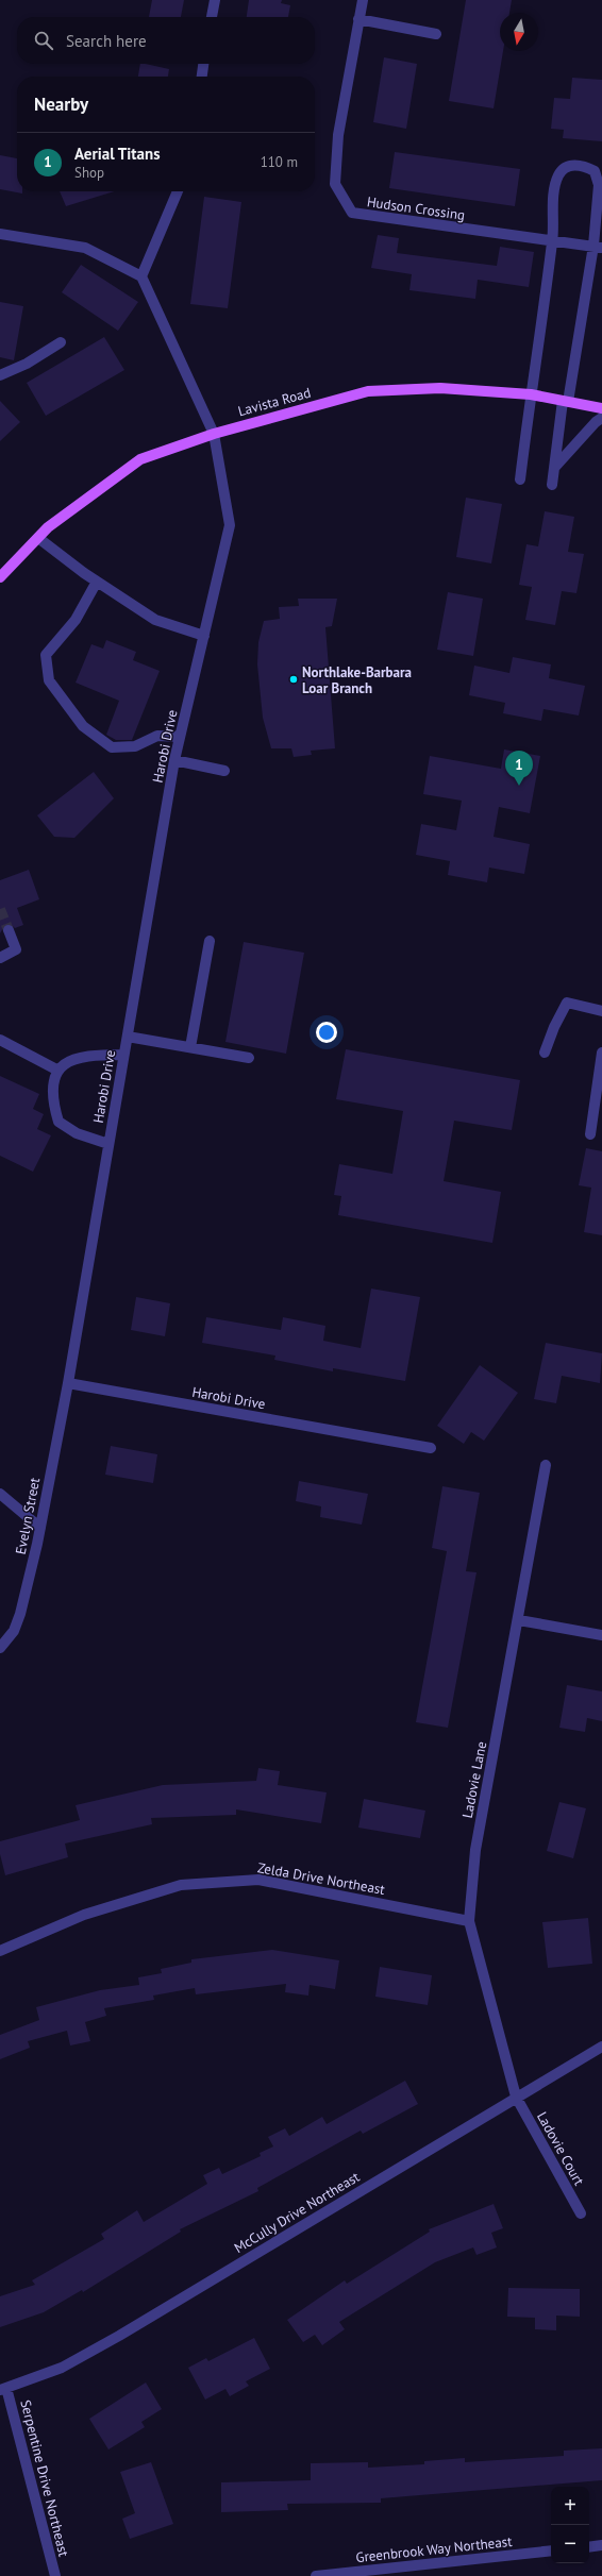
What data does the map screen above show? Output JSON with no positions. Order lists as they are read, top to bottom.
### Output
{
  "streets": {
    "main road": ["Lavista Road"],
    "street": [
      "Hudson Crossing",
      "Harobi Drive",
      "Evelyn Street",
      "Ladovie Lane",
      "Zelda Drive Northeast",
      "Ladovie Court",
      "McCully Drive Northeast",
      "Serpentine Drive Northeast",
      "Greenbrook Way Northeast"
    ]
  },
  "crossings": [
    ["Lavista Road", "Harobi Drive"],
    ["Harobi Drive", "Evelyn Street"],
    ["Ladovie Lane", "Zelda Drive Northeast"],
    ["Ladovie Lane", "Ladovie Court"],
    ["Ladovie Lane", "McCully Drive Northeast"],
    ["Ladovie Court", "McCully Drive Northeast"],
    ["McCully Drive Northeast", "Serpentine Drive Northeast"]
  ],
  "places": ["Northlake-Barbara Loar Branch"],
  "north": "bottom",
  "page": {
    "search": "Search here",
    "heading": "Nearby",
    "list": [
      {
        "mark": "1",
        "name": "Aerial Titans",
        "note": "Shop",
        "value": "110 m"
      }
    ],
    "pins": "1",
    "map_buttons": ["+", "−"]
  }
}
